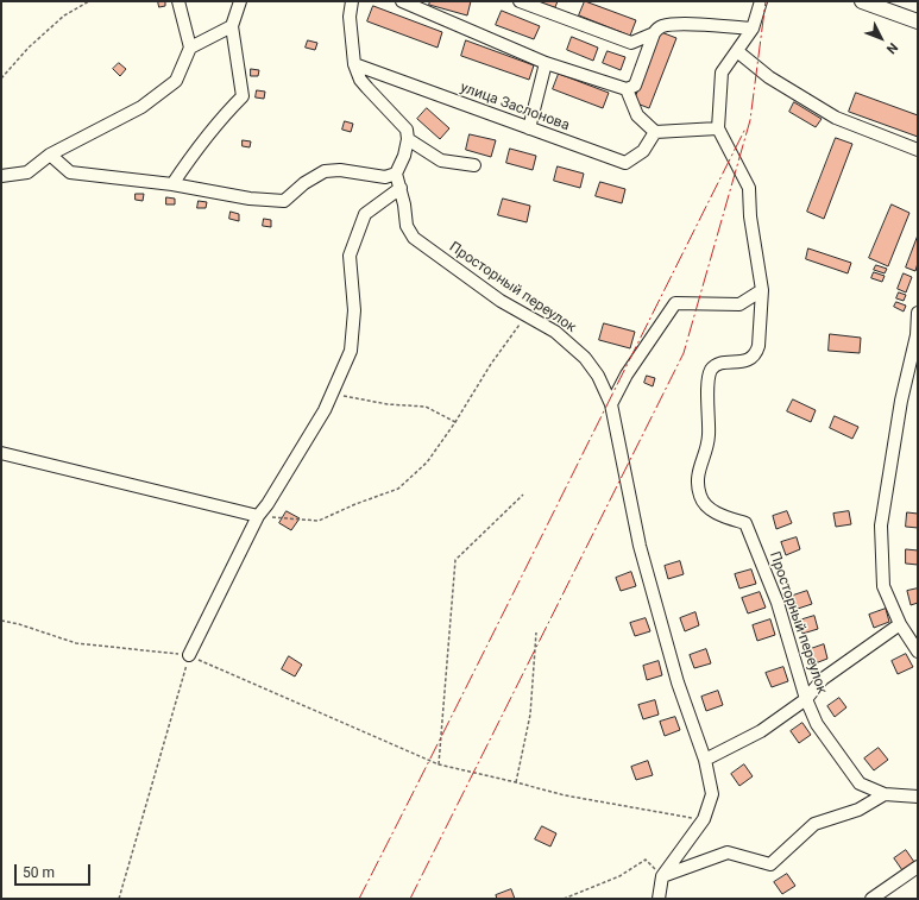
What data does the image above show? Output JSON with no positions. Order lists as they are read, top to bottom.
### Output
{
  "streets": {
    "street": ["улица Заслонова", "Просторный переулок"]
  },
  "scale_bar": "50 m",
  "north": "bottom right"
}
